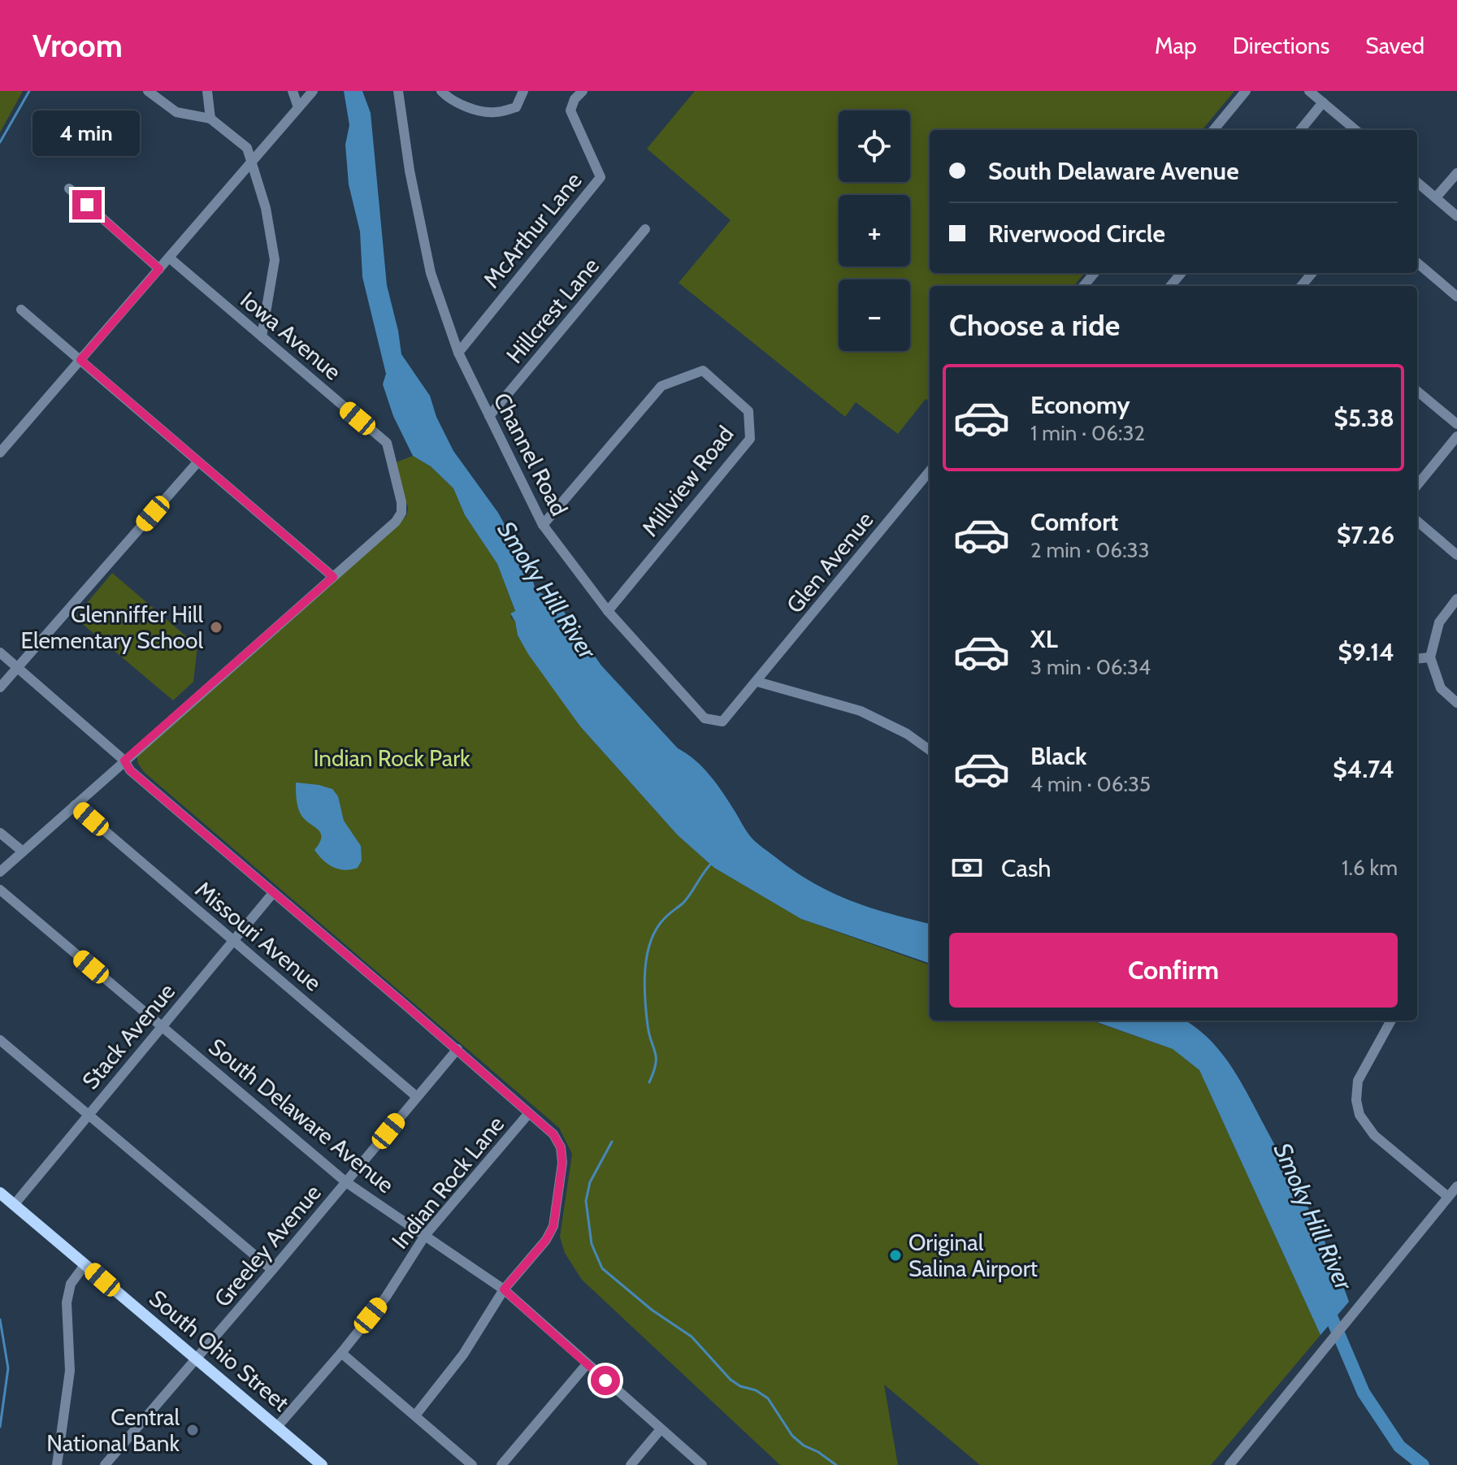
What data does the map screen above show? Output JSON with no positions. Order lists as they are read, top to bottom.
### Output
{
  "streets": {
    "main road": ["South Ohio Street"],
    "street": [
      "McArthur Lane",
      "Hillcrest Lane",
      "Iowa Avenue",
      "Channel Road",
      "Millview Road",
      "Glen Avenue",
      "Missouri Avenue",
      "Stack Avenue",
      "South Delaware Avenue",
      "Indian Rock Lane",
      "Greeley Avenue"
    ]
  },
  "crossings": [
    ["McArthur Lane", "Channel Road"],
    ["Hillcrest Lane", "Channel Road"],
    ["Channel Road", "Millview Road"],
    ["Channel Road", "Glen Avenue"],
    ["Missouri Avenue", "Stack Avenue"],
    ["Missouri Avenue", "Greeley Avenue"],
    ["Stack Avenue", "South Delaware Avenue"],
    ["Stack Avenue", "South Ohio Street"],
    ["South Delaware Avenue", "Indian Rock Lane"],
    ["South Delaware Avenue", "Greeley Avenue"],
    ["Indian Rock Lane", "South Ohio Street"],
    ["Greeley Avenue", "South Ohio Street"]
  ],
  "water": ["Smoky Hill River"],
  "parks": ["Indian Rock Park"],
  "places": ["Glenniffer Hill Elementary School", "Original Salina Airport", "Central National Bank"],
  "page": {
    "header": "Vroom",
    "nav": ["Map", "Directions", "Saved"],
    "map_buttons": ["+", "−"],
    "bubble": "4 min",
    "banner": ["South Delaware Avenue", "Riverwood Circle"],
    "heading": "Choose a ride",
    "list": [
      {
        "name": "Economy",
        "note": "1 min · 06:32",
        "value": "$5.38"
      },
      {
        "name": "Comfort",
        "note": "2 min · 06:33",
        "value": "$7.26"
      },
      {
        "name": "XL",
        "note": "3 min · 06:34",
        "value": "$9.14"
      },
      {
        "name": "Black",
        "note": "4 min · 06:35",
        "value": "$4.74"
      }
    ],
    "pay": ["Cash", "1.6 km"],
    "buttons": "Confirm"
  }
}
